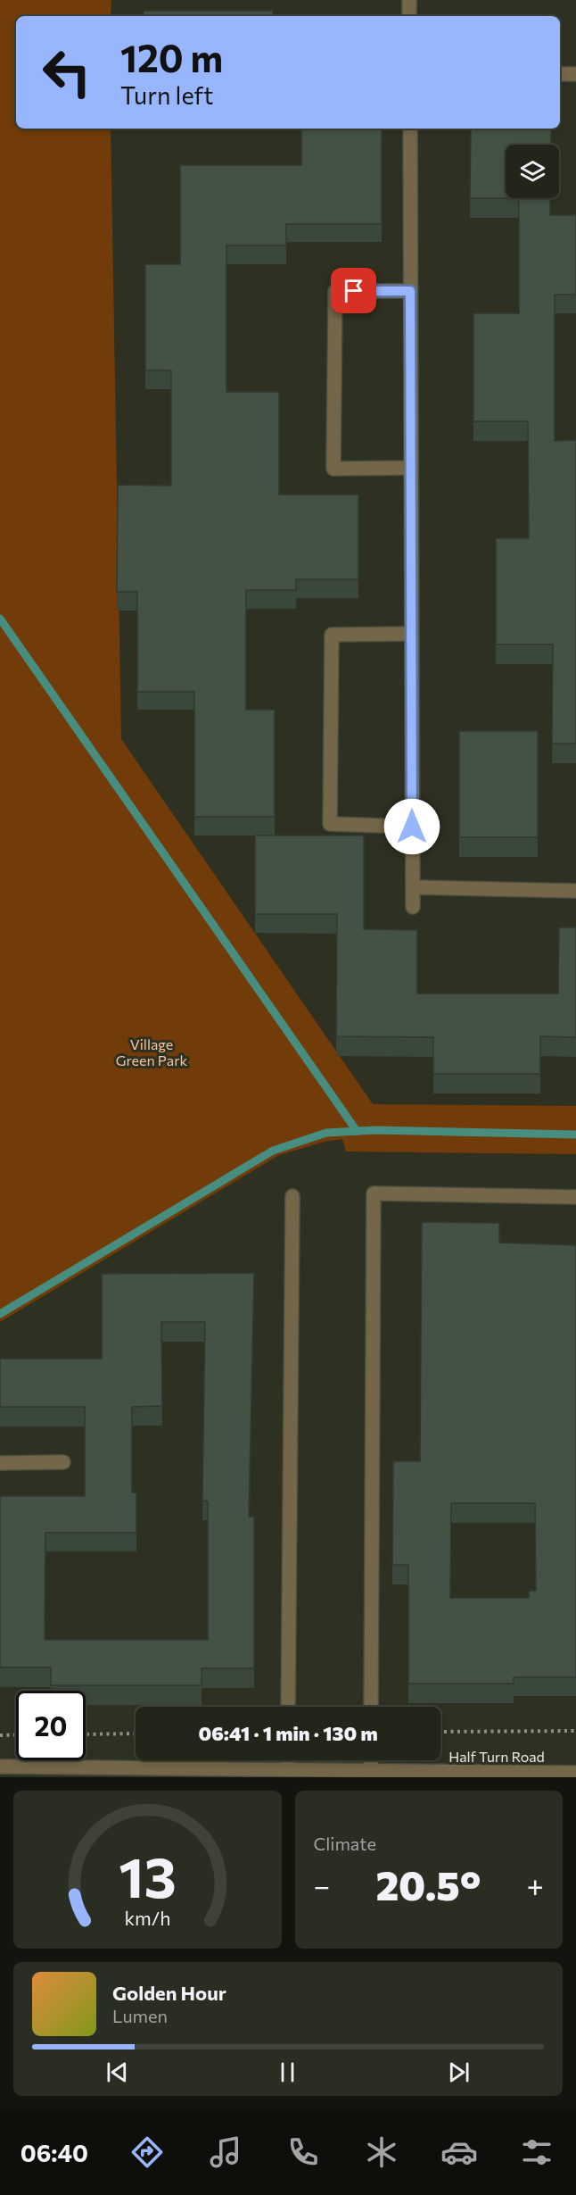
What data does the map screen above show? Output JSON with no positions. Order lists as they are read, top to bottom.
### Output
{
  "streets": {
    "street": ["Half Turn Road"]
  },
  "parks": ["Village Green Park"],
  "page": {
    "turn": ["120 m", "Turn left"],
    "limit": "20",
    "trip": "06:41 · 1 min · 130 m",
    "tile": "Climate",
    "heat": ["−", "20.5°", "+"],
    "song": ["Golden Hour", "Lumen"],
    "tabs": "06:40",
    "gauge": ["13", "km/h"]
  }
}
